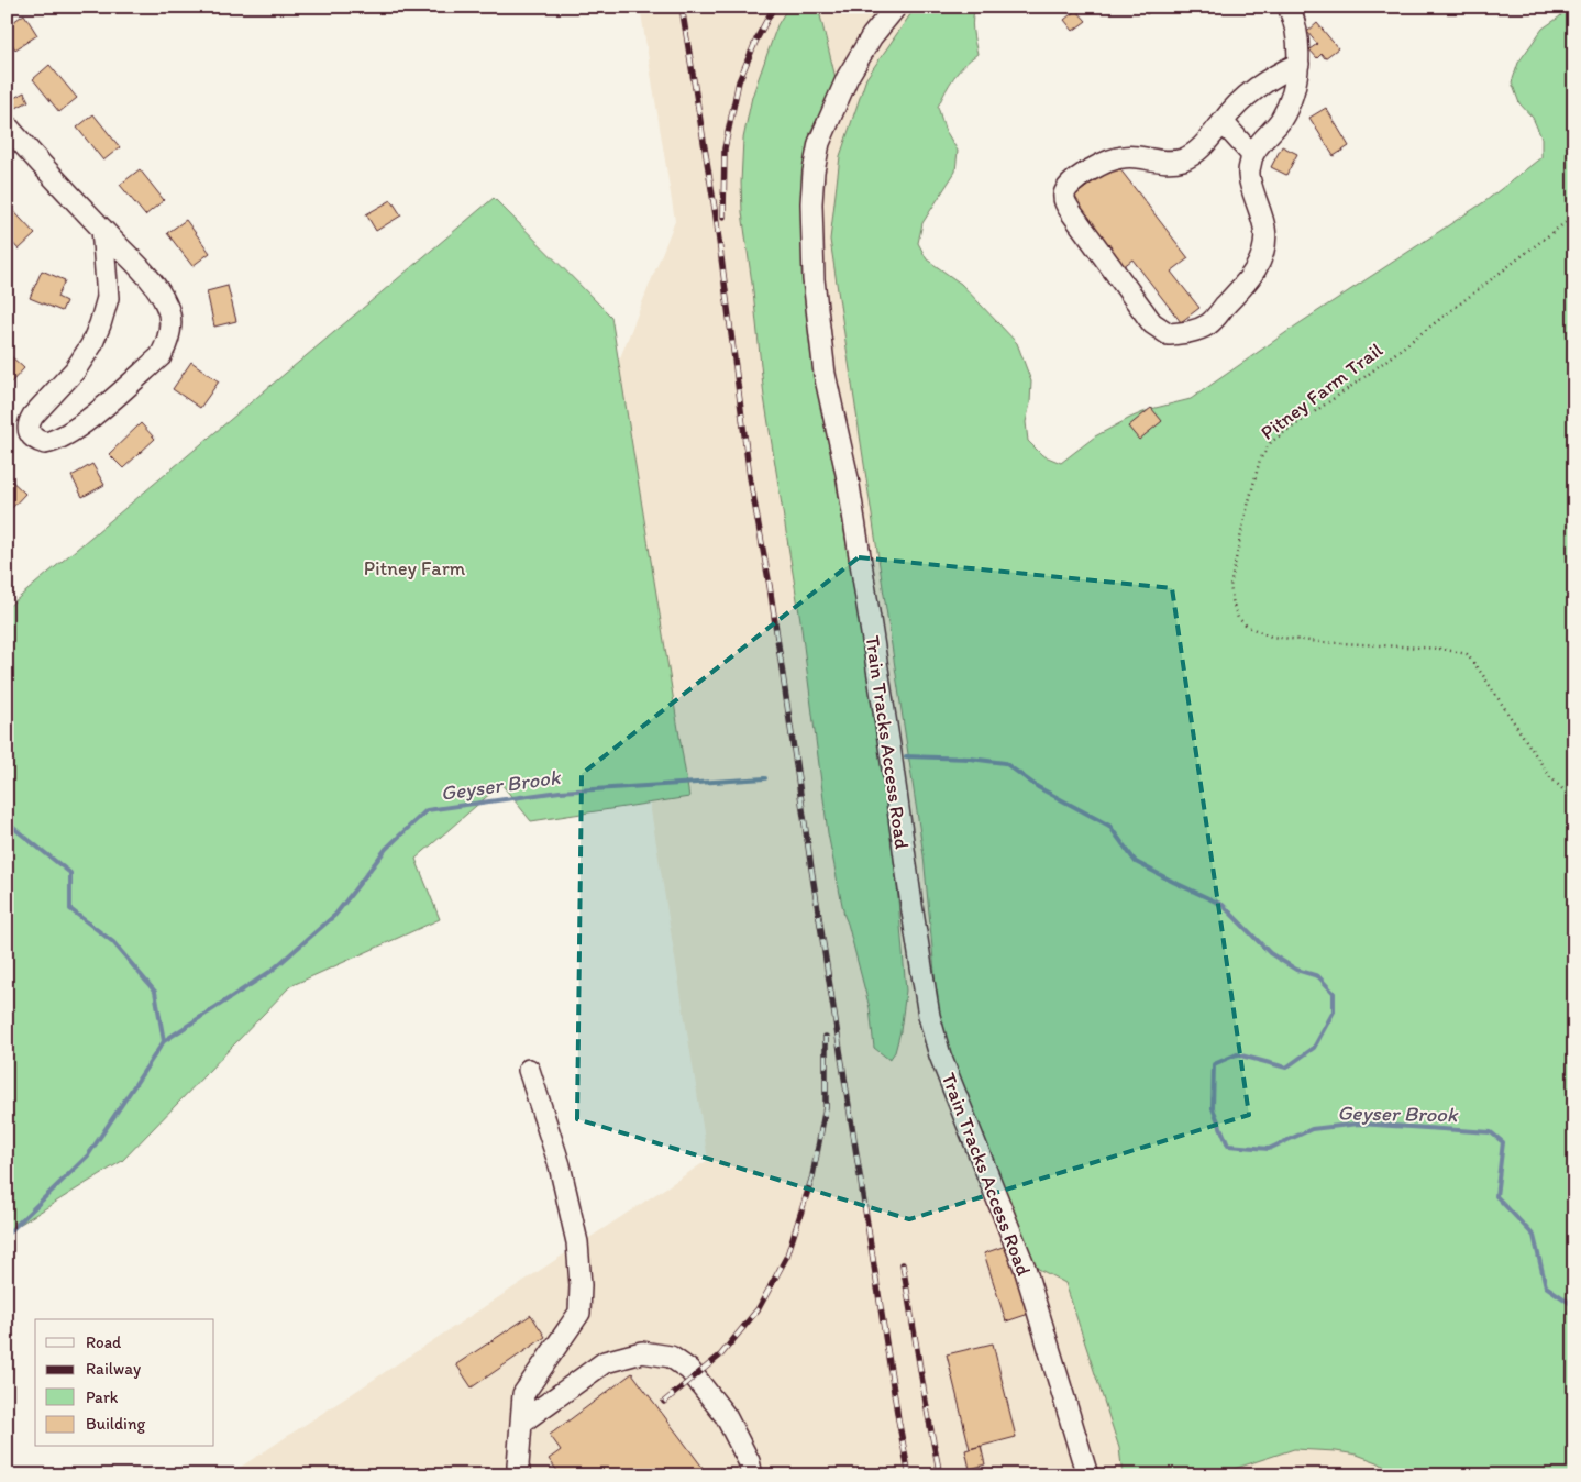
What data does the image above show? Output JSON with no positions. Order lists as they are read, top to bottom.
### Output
{
  "streets": {
    "street": ["Train Tracks Access Road"],
    "path": ["Pitney Farm Trail"]
  },
  "water": ["Geyser Brook"],
  "parks": ["Pitney Farm"],
  "legend": [
    "Road",
    "Railway",
    "Park",
    "Building"
  ]
}
